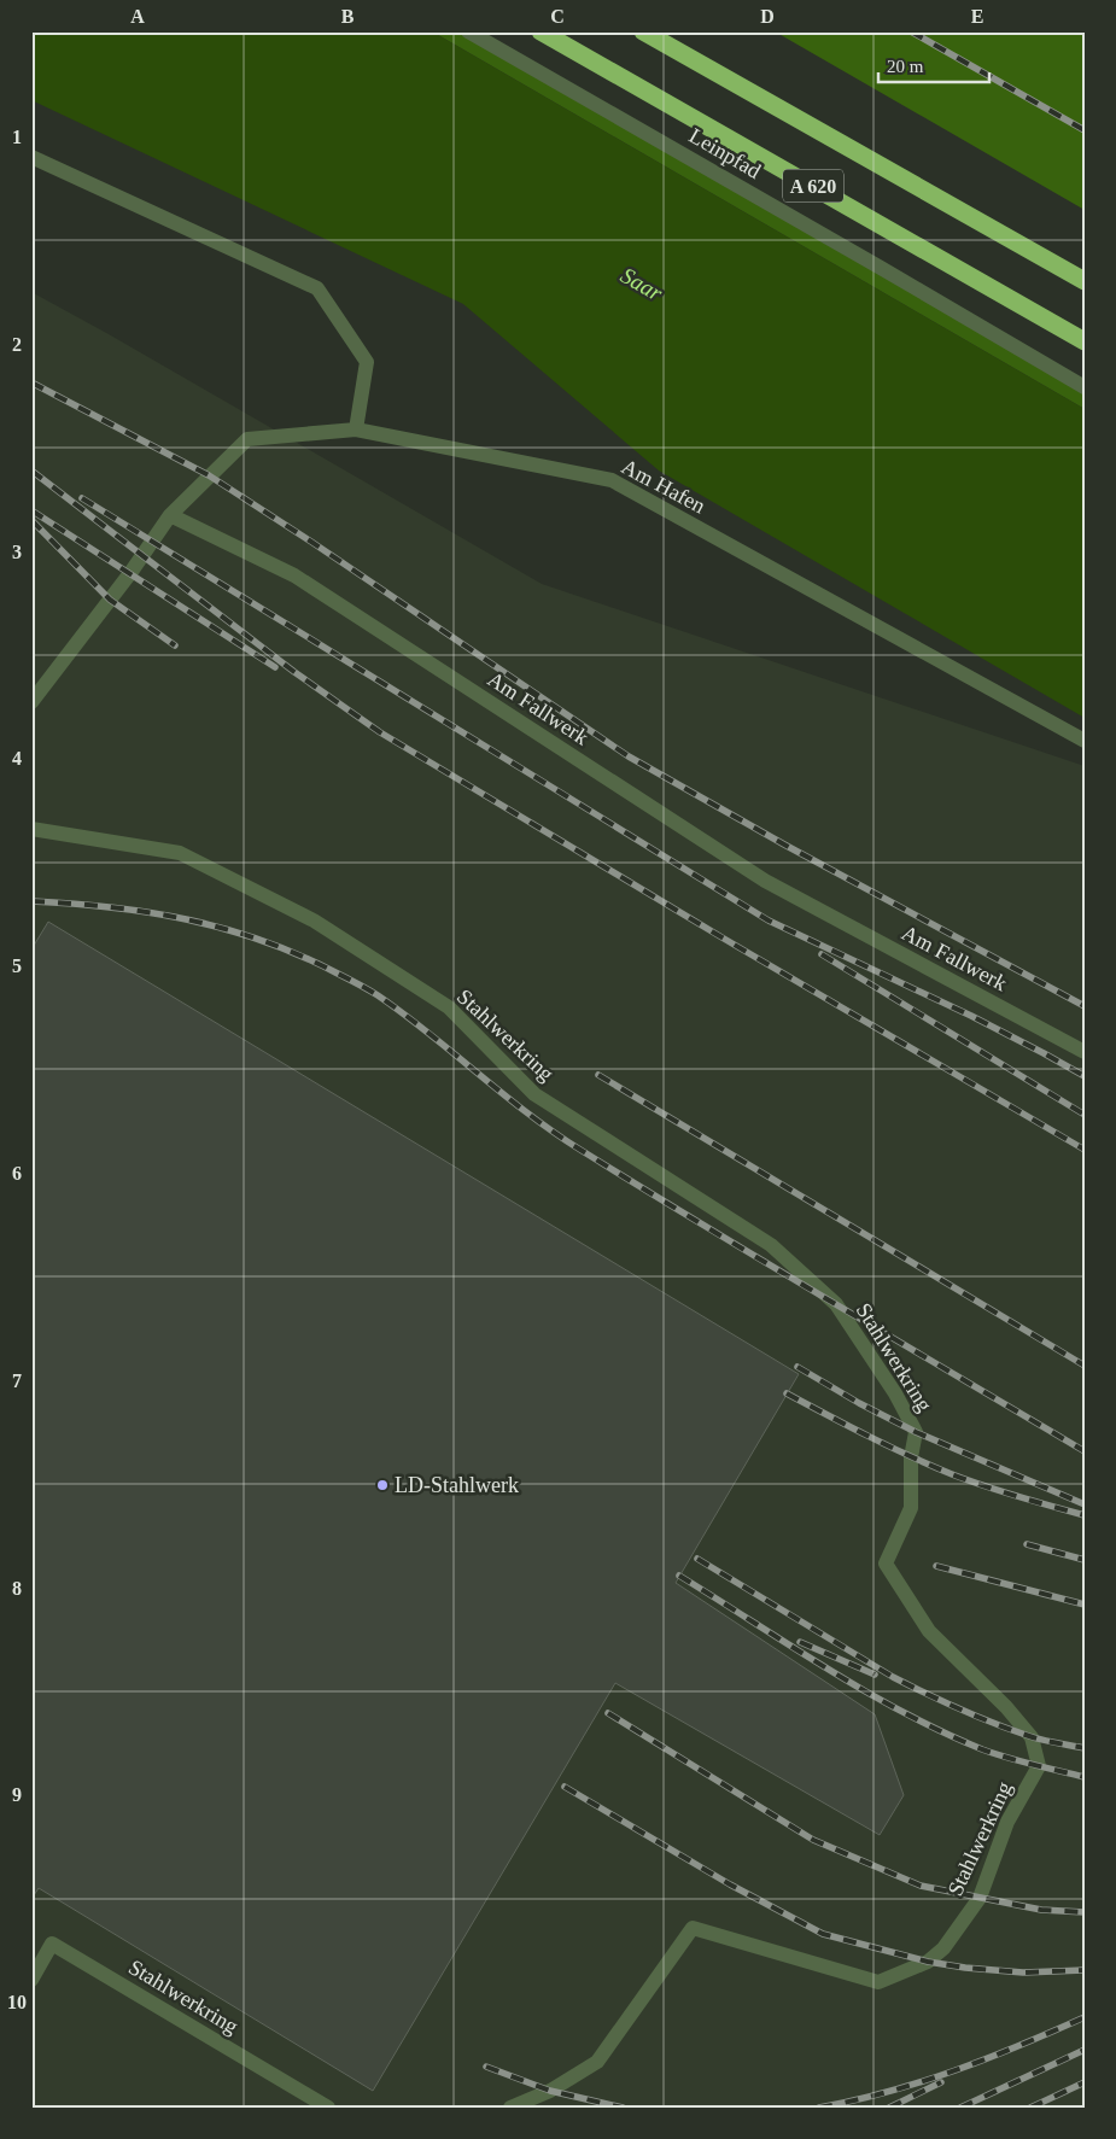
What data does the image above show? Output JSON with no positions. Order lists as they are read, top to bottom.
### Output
{
  "streets": {
    "highway": ["A 620"],
    "lane": [
      "Leinpfad",
      "Am Hafen",
      "Am Fallwerk",
      "Stahlwerkring"
    ]
  },
  "crossings": [
    ["Am Hafen", "Am Fallwerk"]
  ],
  "water": ["Saar"],
  "places": ["LD-Stahlwerk"],
  "scale_bar": "20 m",
  "grid": {
    "columns": [
      "A",
      "B",
      "C",
      "D",
      "E"
    ],
    "rows": [
      "1",
      "2",
      "3",
      "4",
      "5",
      "6",
      "7",
      "8",
      "9",
      "10"
    ]
  }
}
